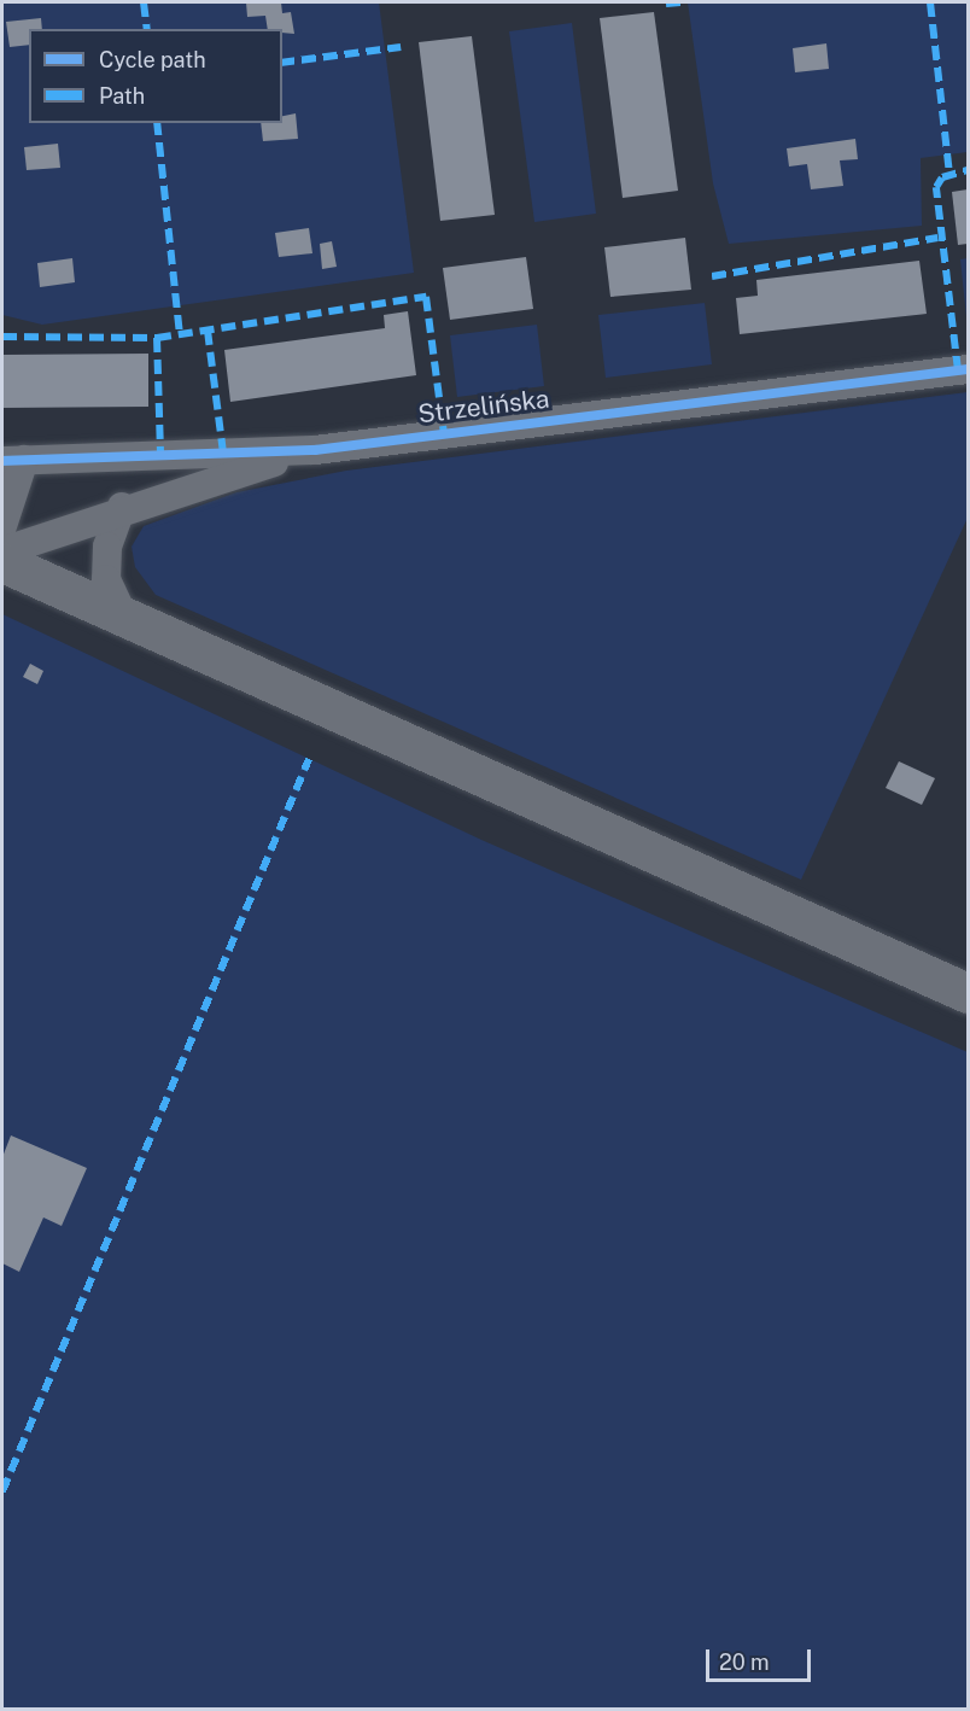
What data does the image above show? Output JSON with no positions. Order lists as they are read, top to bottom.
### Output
{
  "streets": {
    "street": ["Strzelińska"]
  },
  "legend": ["Cycle path", "Path"],
  "scale_bar": "20 m"
}
